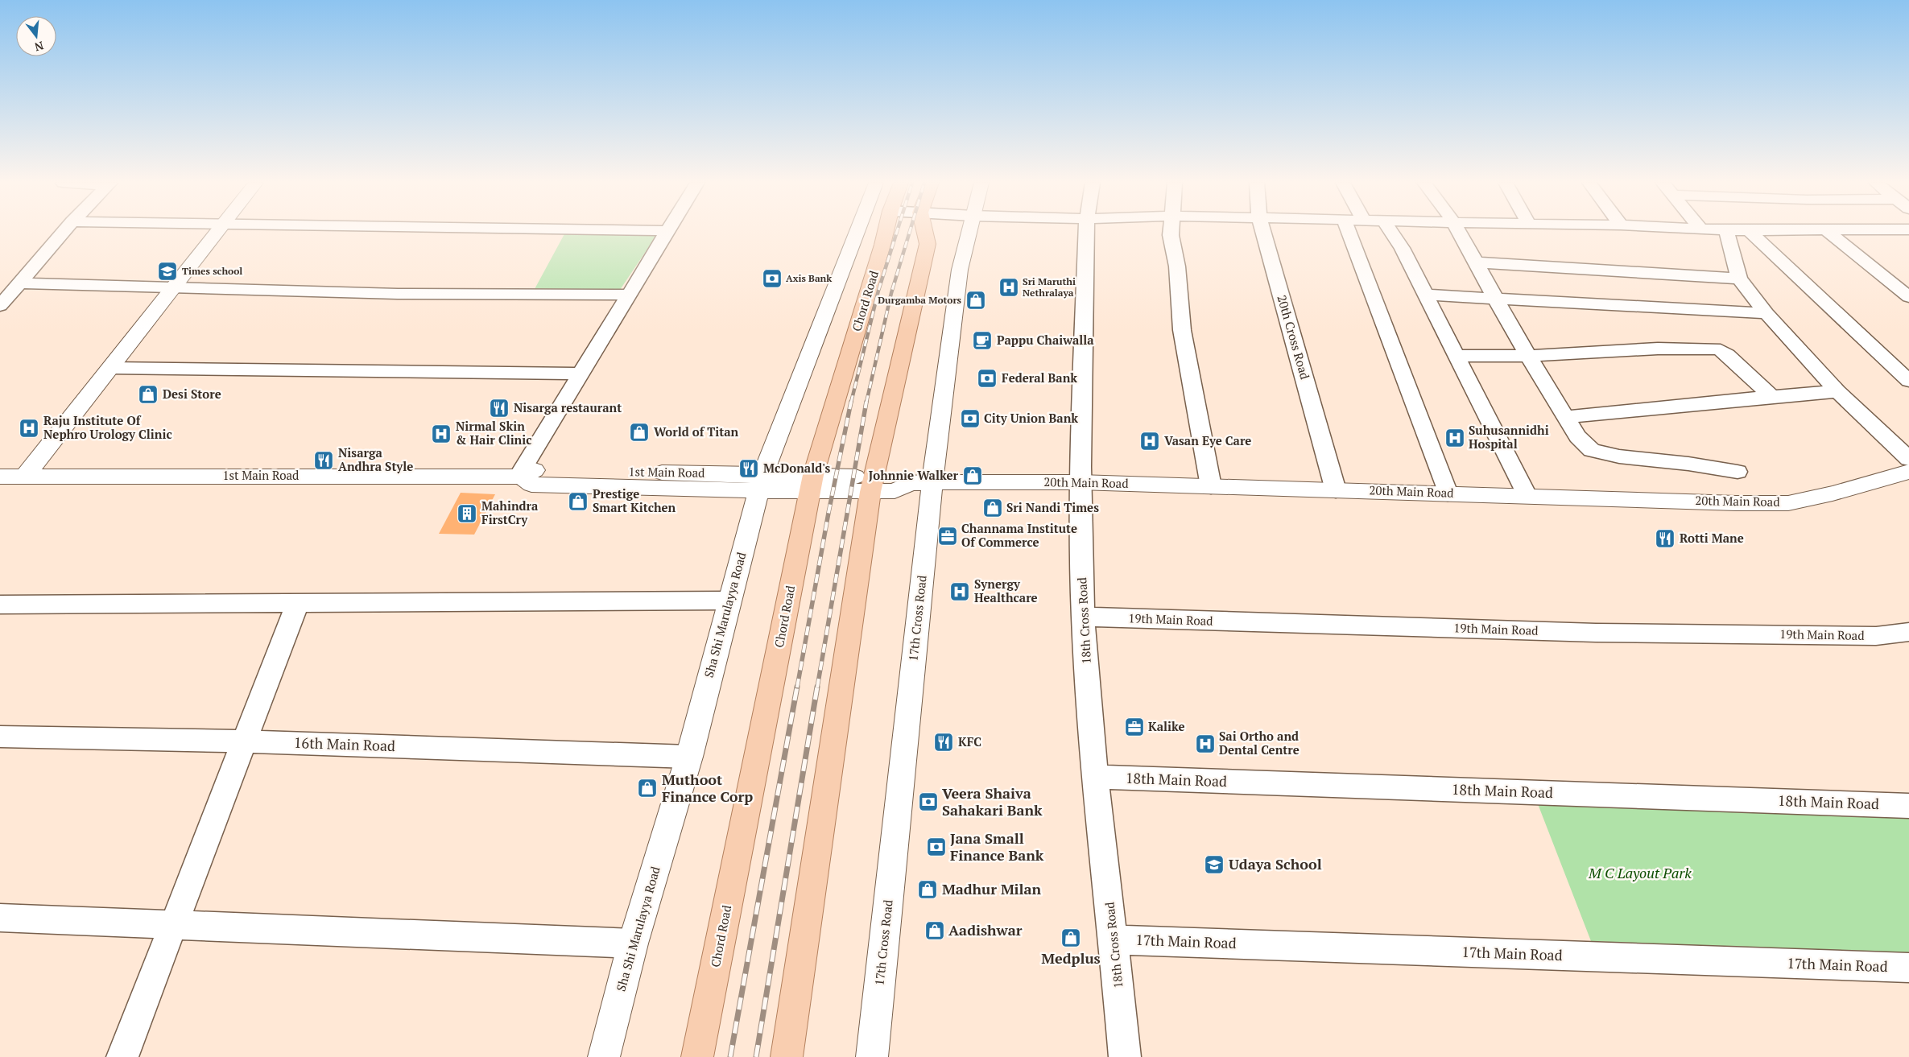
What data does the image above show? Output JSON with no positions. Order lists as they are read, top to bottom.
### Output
{
  "streets": {
    "main road": ["Chord Road"],
    "street": [
      "20th Cross Road",
      "1st Main Road",
      "20th Main Road",
      "Sha Shi Marulayya Road",
      "17th Cross Road",
      "19th Main Road",
      "18th Cross Road",
      "16th Main Road",
      "18th Main Road",
      "17th Main Road"
    ]
  },
  "crossings": [
    ["Chord Road", "1st Main Road"],
    ["Chord Road", "20th Main Road"],
    ["20th Cross Road", "20th Main Road"],
    ["1st Main Road", "20th Main Road"],
    ["1st Main Road", "Sha Shi Marulayya Road"],
    ["20th Main Road", "17th Cross Road"],
    ["20th Main Road", "18th Cross Road"],
    ["Sha Shi Marulayya Road", "16th Main Road"],
    ["19th Main Road", "18th Cross Road"],
    ["18th Cross Road", "18th Main Road"],
    ["18th Cross Road", "17th Main Road"]
  ],
  "parks": ["M C Layout Park"],
  "places": {
    "school or university": ["Times school", "Udaya School"],
    "bank": [
      "Axis Bank",
      "Federal Bank",
      "City Union Bank",
      "Veera Shaiva Sahakari Bank",
      "Jana Small Finance Bank"
    ],
    "hospital": [
      "Sri Maruthi Nethralaya",
      "Raju Institute Of Nephro Urology Clinic",
      "Nirmal Skin & Hair Clinic",
      "Suhusannidhi Hospital",
      "Vasan Eye Care",
      "Synergy Healthcare",
      "Sai Ortho and Dental Centre"
    ],
    "shop": [
      "Durgamba Motors",
      "Desi Store",
      "World of Titan",
      "Johnnie Walker",
      "Prestige Smart Kitchen",
      "Sri Nandi Times",
      "Muthoot Finance Corp",
      "Madhur Milan",
      "Aadishwar",
      "Medplus"
    ],
    "cafe": ["Pappu Chaiwalla"],
    "restaurant": [
      "Nisarga restaurant",
      "Nisarga Andhra Style",
      "McDonald's",
      "Rotti Mane",
      "KFC"
    ],
    "building": ["Mahindra FirstCry"],
    "office": ["Channama Institute Of Commerce", "Kalike"]
  },
  "north": "bottom"
}
